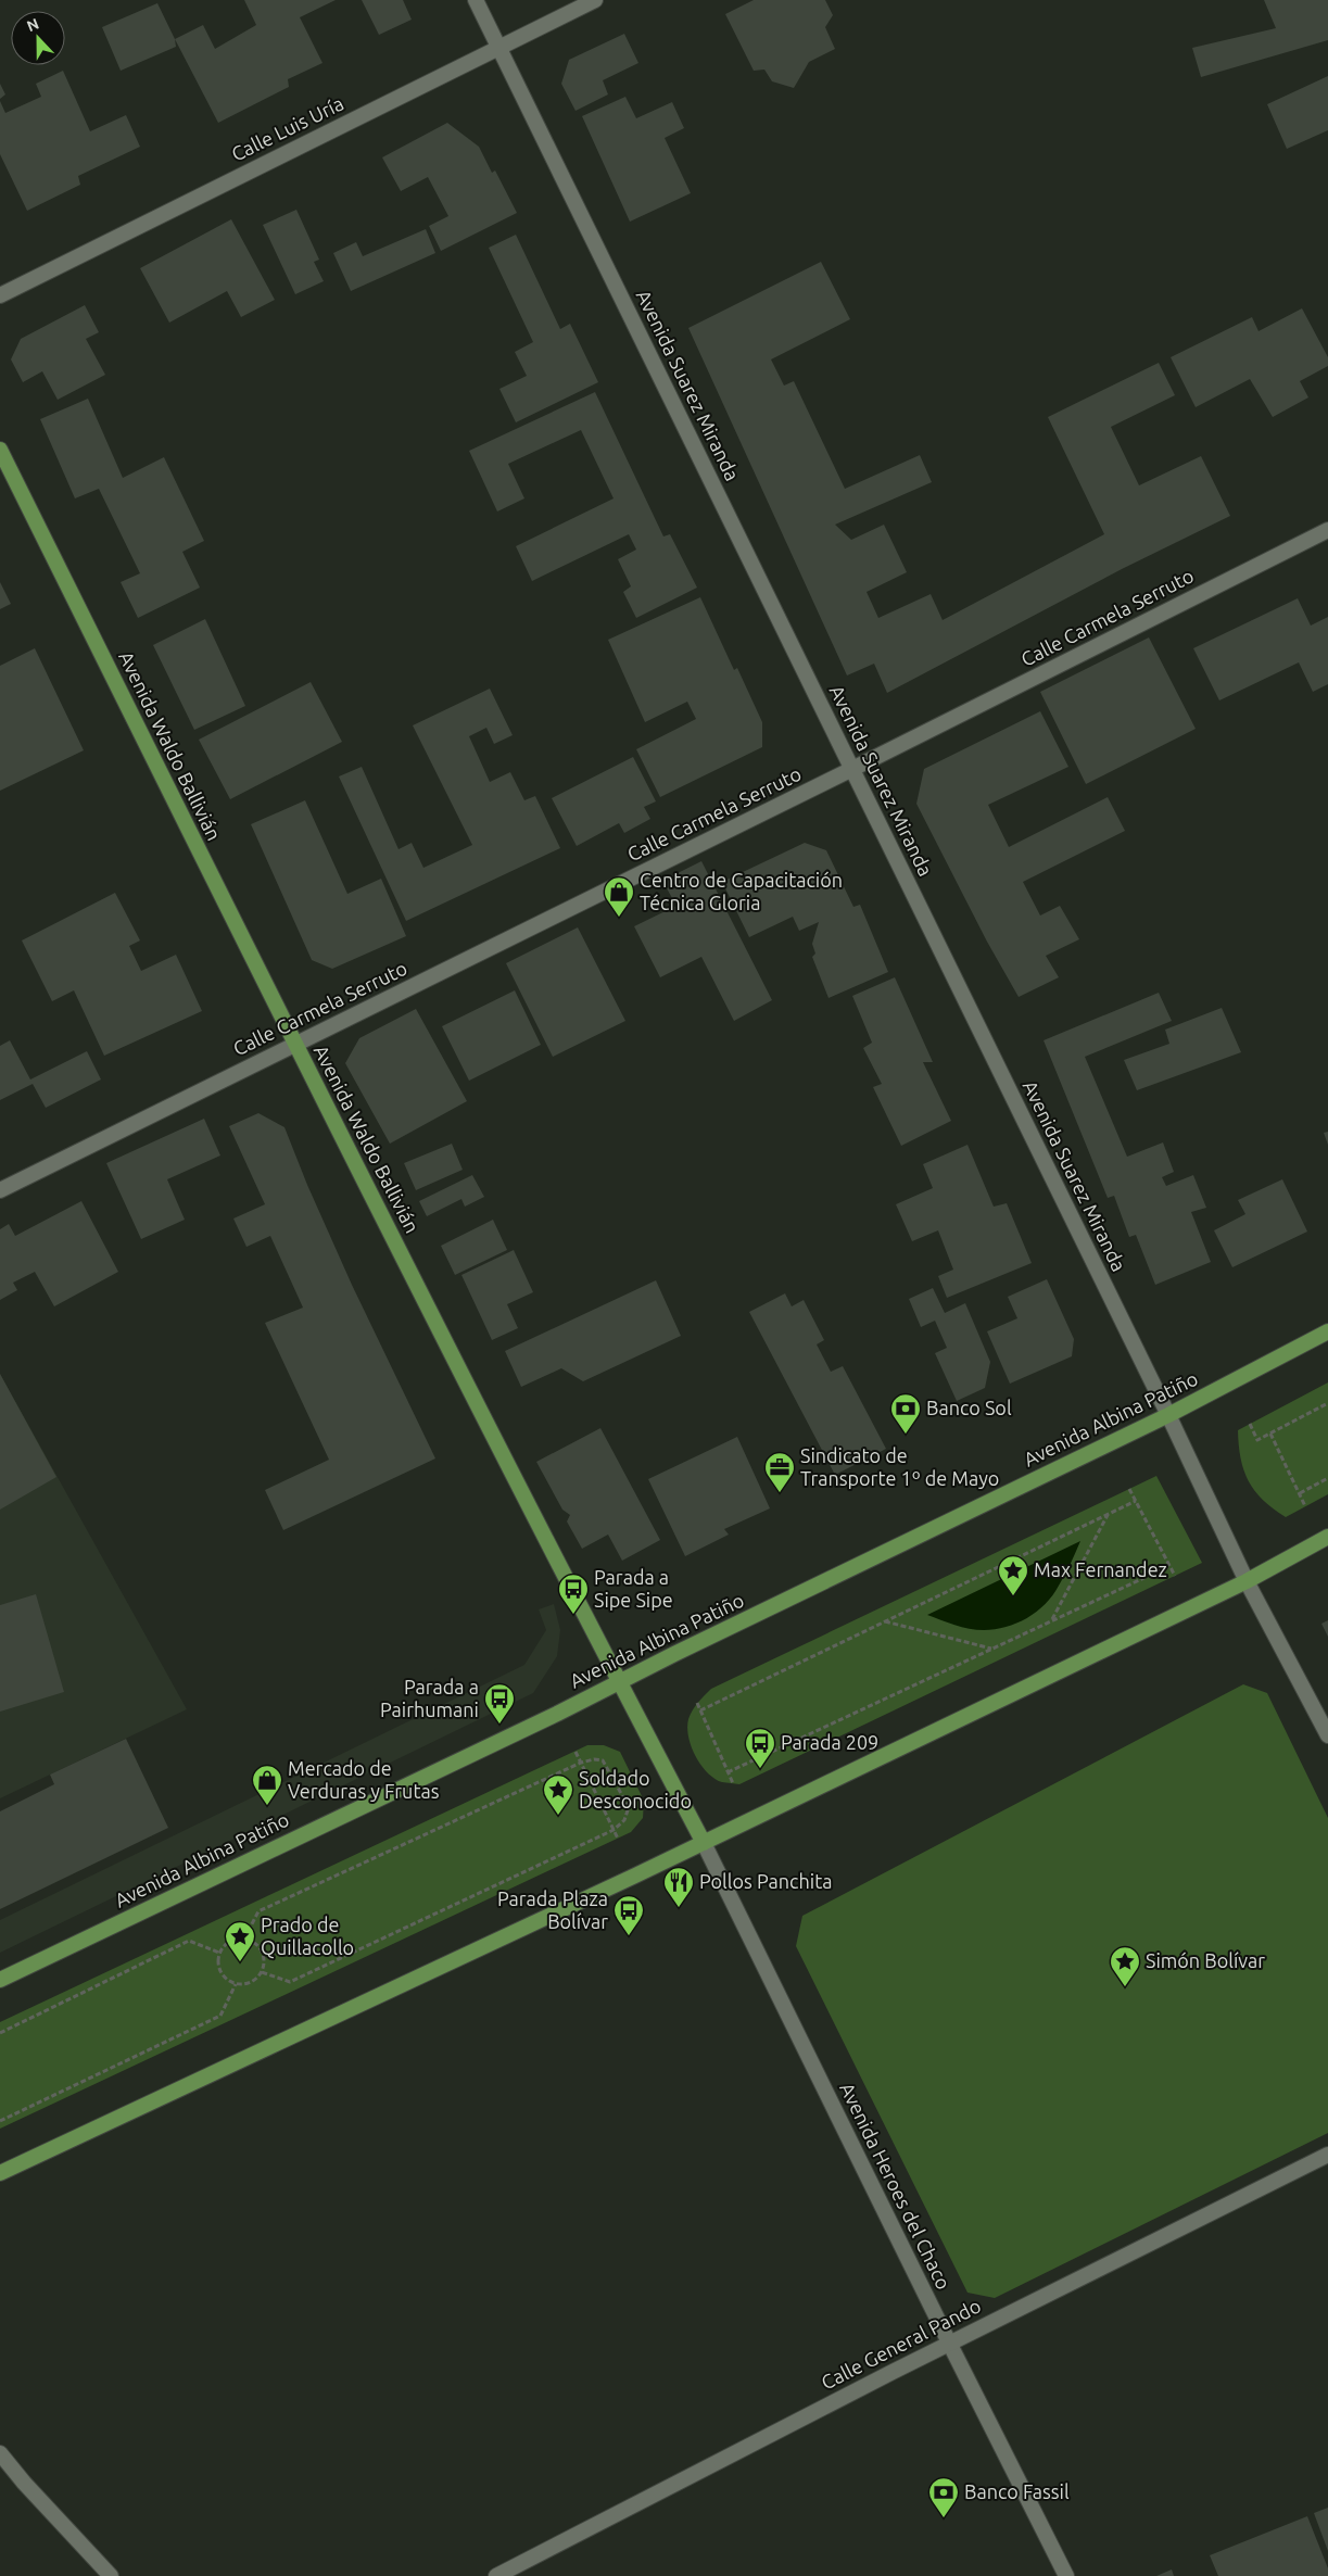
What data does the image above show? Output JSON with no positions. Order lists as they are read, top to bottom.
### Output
{
  "streets": {
    "main road": ["Avenida Waldo Ballivián", "Avenida Albina Patiño"],
    "street": [
      "Calle Luis Uría",
      "Avenida Suarez Miranda",
      "Calle Carmela Serruto",
      "Avenida Heroes del Chaco",
      "Calle General Pando"
    ]
  },
  "crossings": [
    ["Calle Luis Uría", "Avenida Suarez Miranda"],
    ["Avenida Suarez Miranda", "Calle Carmela Serruto"],
    ["Avenida Suarez Miranda", "Avenida Albina Patiño"],
    ["Calle Carmela Serruto", "Avenida Waldo Ballivián"],
    ["Avenida Waldo Ballivián", "Avenida Albina Patiño"],
    ["Avenida Waldo Ballivián", "Avenida Heroes del Chaco"],
    ["Avenida Heroes del Chaco", "Calle General Pando"]
  ],
  "places": {
    "shop": ["Centro de Capacitación Técnica Gloria", "Mercado de Verduras y Frutas"],
    "bank": ["Banco Sol", "Banco Fassil"],
    "office": ["Sindicato de Transporte 1º de Mayo"],
    "place": [
      "Max Fernandez",
      "Soldado Desconocido",
      "Prado de Quillacollo",
      "Simón Bolívar"
    ],
    "bus stop": [
      "Parada a Sipe Sipe",
      "Parada a Pairhumani",
      "Parada 209",
      "Parada Plaza Bolívar"
    ],
    "restaurant": ["Pollos Panchita"]
  },
  "north": "top"
}
